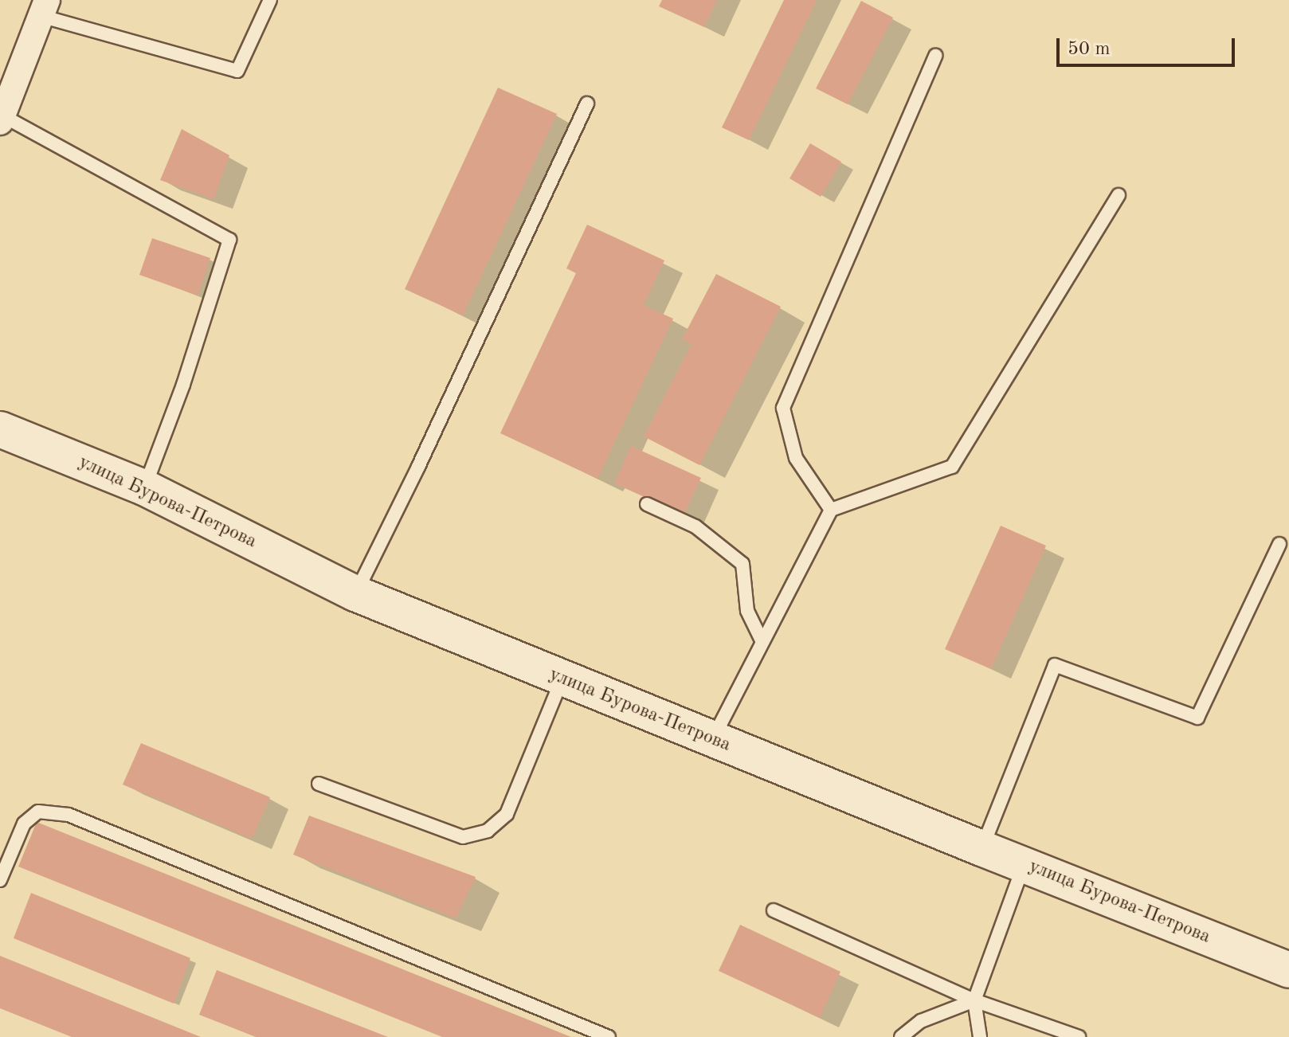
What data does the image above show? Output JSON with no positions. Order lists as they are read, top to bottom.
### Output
{
  "streets": {
    "main road": ["улица Бурова-Петрова"]
  },
  "scale_bar": "50 m"
}
